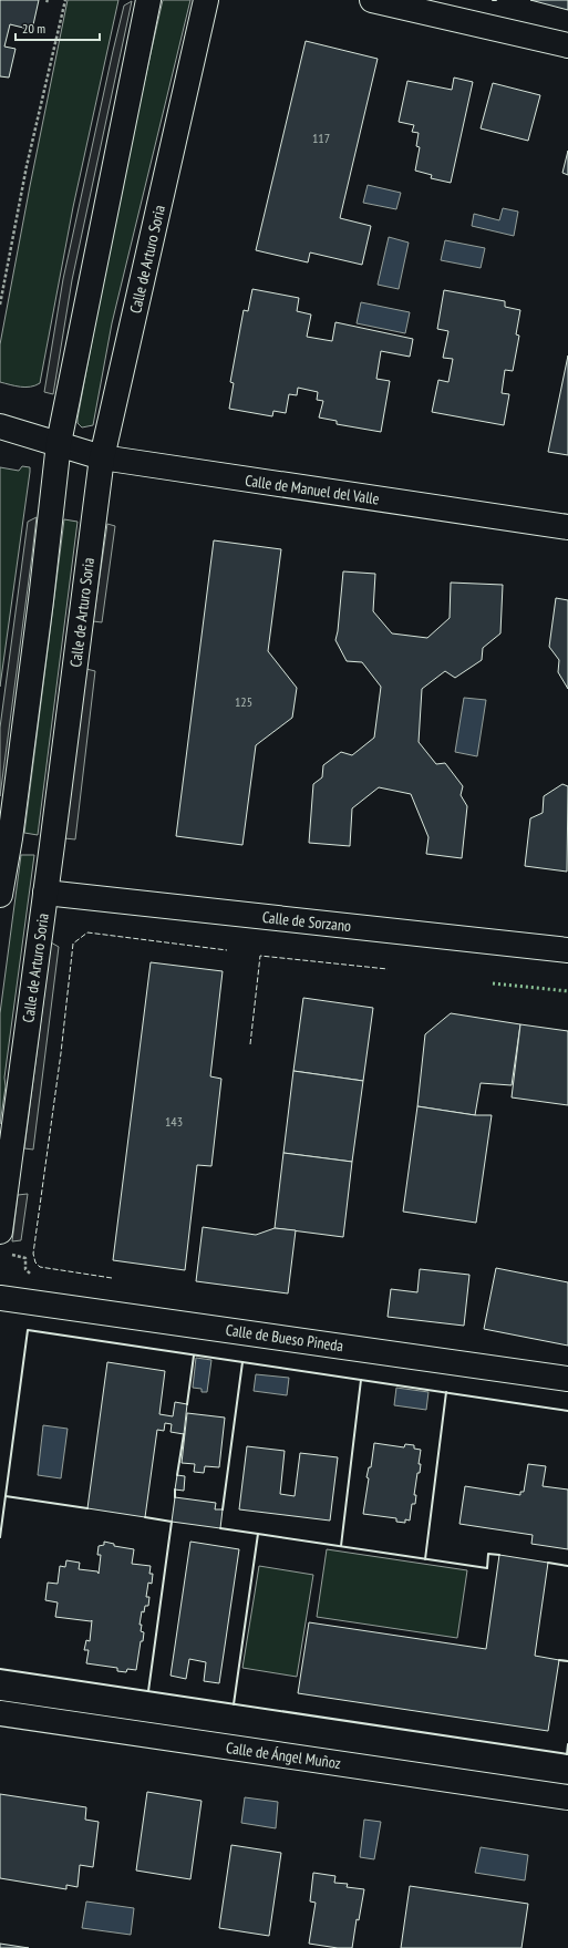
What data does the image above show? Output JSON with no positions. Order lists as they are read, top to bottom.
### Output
{
  "streets": {
    "street": [
      "Calle de Arturo Soria",
      "Calle de Manuel del Valle",
      "Calle de Sorzano",
      "Calle de Bueso Pineda",
      "Calle de Ángel Muñoz"
    ]
  },
  "crossings": [
    ["Calle de Arturo Soria", "Calle de Manuel del Valle"],
    ["Calle de Arturo Soria", "Calle de Sorzano"]
  ],
  "house_numbers": ["117", "125", "143"],
  "scale_bar": "20 m"
}
